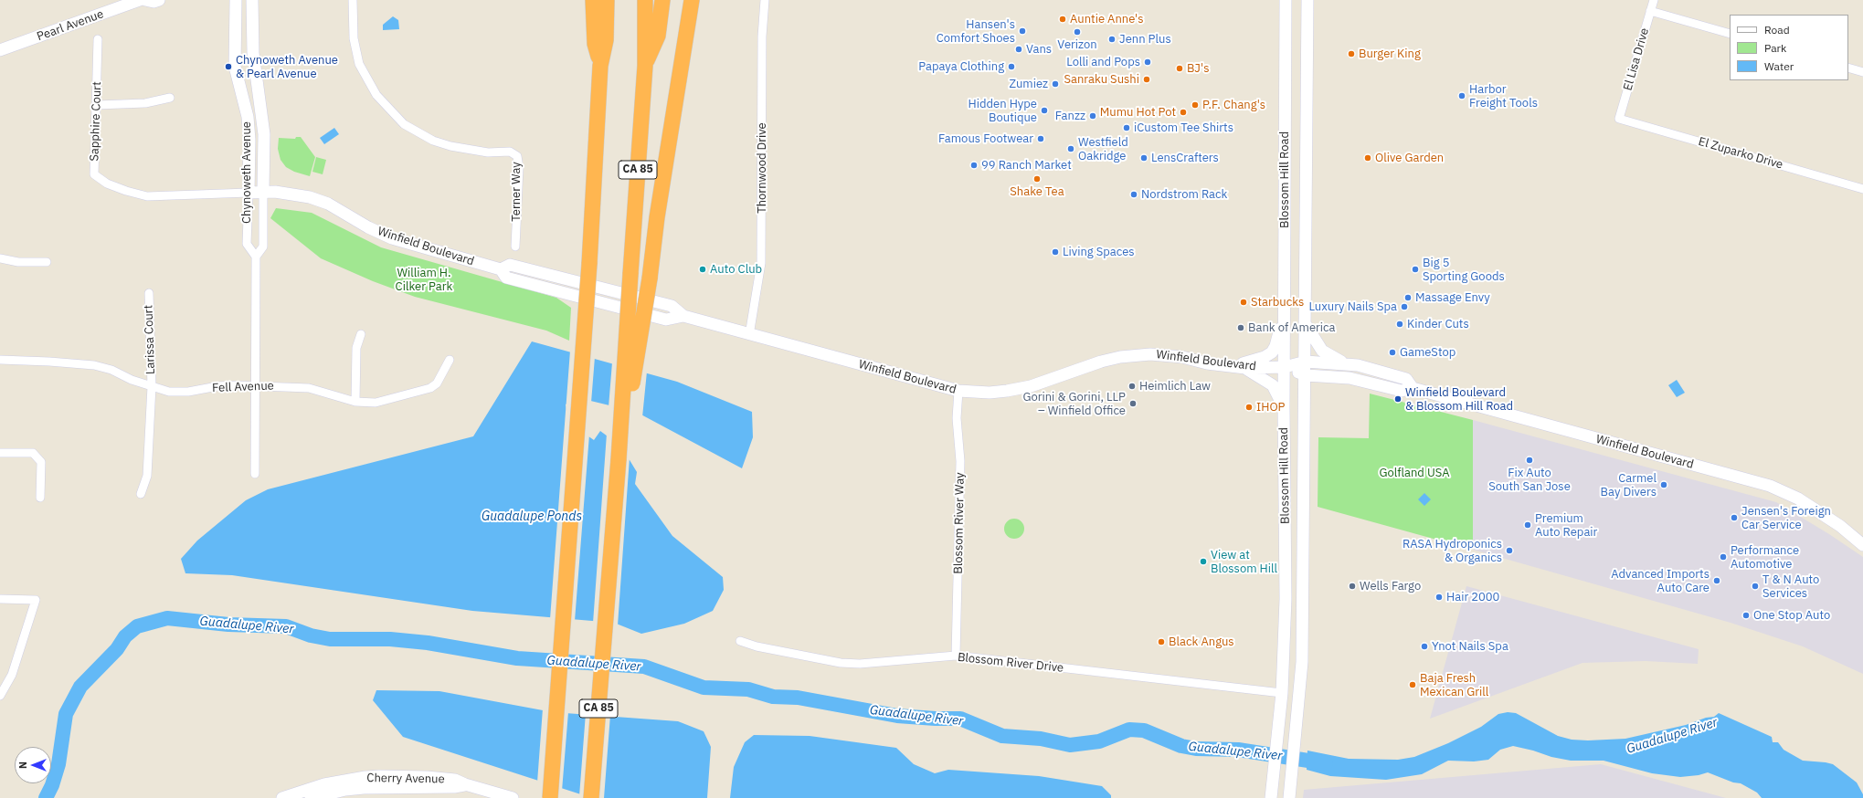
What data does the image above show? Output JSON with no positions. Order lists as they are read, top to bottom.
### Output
{
  "streets": {
    "highway": ["CA 85"],
    "street": [
      "Pearl Avenue",
      "El Lisa Drive",
      "Sapphire Court",
      "El Zuparko Drive",
      "Thornwood Drive",
      "Chynoweth Avenue",
      "Blossom Hill Road",
      "Terner Way",
      "Winfield Boulevard",
      "Larissa Court",
      "Fell Avenue",
      "Blossom River Way",
      "Blossom River Drive",
      "Cherry Avenue"
    ]
  },
  "crossings": [
    ["El Lisa Drive", "El Zuparko Drive"],
    ["Sapphire Court", "Chynoweth Avenue"],
    ["Sapphire Court", "Winfield Boulevard"],
    ["Thornwood Drive", "Winfield Boulevard"],
    ["Chynoweth Avenue", "Winfield Boulevard"],
    ["Chynoweth Avenue", "Fell Avenue"],
    ["Blossom Hill Road", "Winfield Boulevard"],
    ["Blossom Hill Road", "Blossom River Drive"],
    ["Winfield Boulevard", "Blossom River Way"],
    ["Larissa Court", "Fell Avenue"],
    ["Blossom River Way", "Blossom River Drive"]
  ],
  "water": ["Guadalupe Ponds", "Guadalupe River"],
  "parks": ["William H. Cilker Park", "Golfland USA"],
  "places": [
    "Auntie Anne's",
    "Hansen's Comfort Shoes",
    "Verizon",
    "Jenn Plus",
    "Vans",
    "Burger King",
    "Lolli and Pops",
    "Chynoweth Avenue & Pearl Avenue",
    "Papaya Clothing",
    "BJ's",
    "Sanraku Sushi",
    "Zumiez",
    "Harbor Freight Tools",
    "P.F. Chang's",
    "Hidden Hype Boutique",
    "Mumu Hot Pot",
    "Fanzz",
    "iCustom Tee Shirts",
    "Famous Footwear",
    "Westfield Oakridge",
    "LensCrafters",
    "Olive Garden",
    "99 Ranch Market",
    "Shake Tea",
    "Nordstrom Rack",
    "Living Spaces",
    "Auto Club",
    "Big 5 Sporting Goods",
    "Massage Envy",
    "Starbucks",
    "Luxury Nails Spa",
    "Kinder Cuts",
    "Bank of America",
    "GameStop",
    "Heimlich Law",
    "Winfield Boulevard & Blossom Hill Road",
    "Gorini & Gorini, LLP – Winfield Office",
    "IHOP",
    "Fix Auto South San Jose",
    "Carmel Bay Divers",
    "Jensen's Foreign Car Service",
    "Premium Auto Repair",
    "RASA Hydroponics & Organics",
    "Performance Automotive",
    "View at Blossom Hill",
    "Advanced Imports Auto Care",
    "Wells Fargo",
    "T & N Auto Services",
    "Hair 2000",
    "One Stop Auto",
    "Black Angus",
    "Ynot Nails Spa",
    "Baja Fresh Mexican Grill"
  ],
  "legend": ["Road", "Park", "Water"],
  "north": "left"
}
